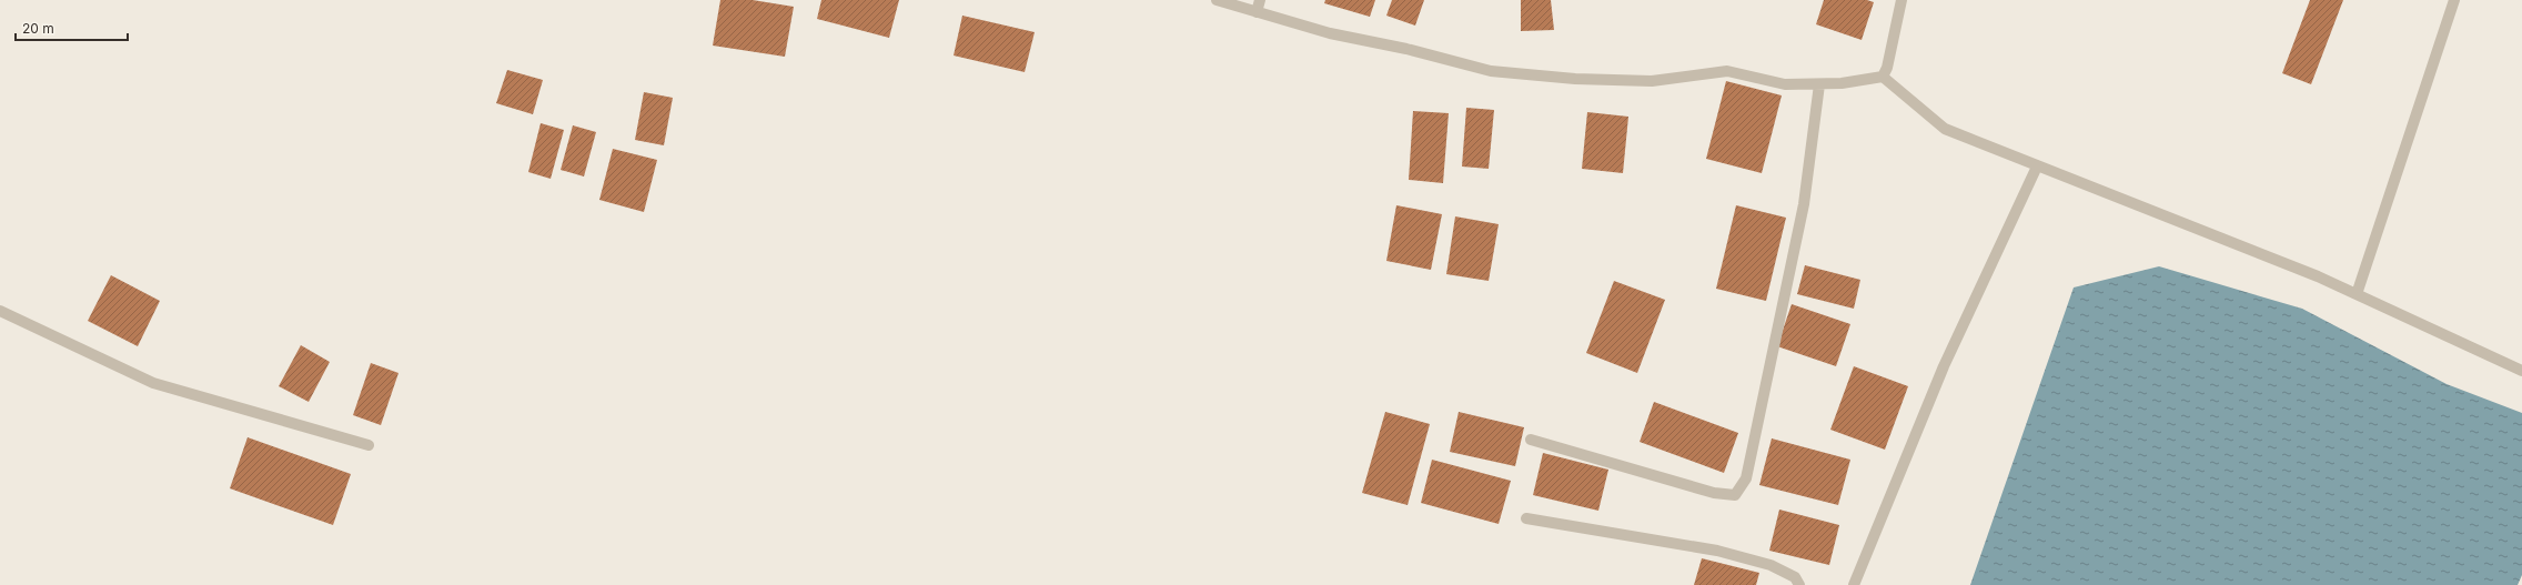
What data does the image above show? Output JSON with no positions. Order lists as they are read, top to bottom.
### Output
{
  "scale_bar": "20 m"
}
